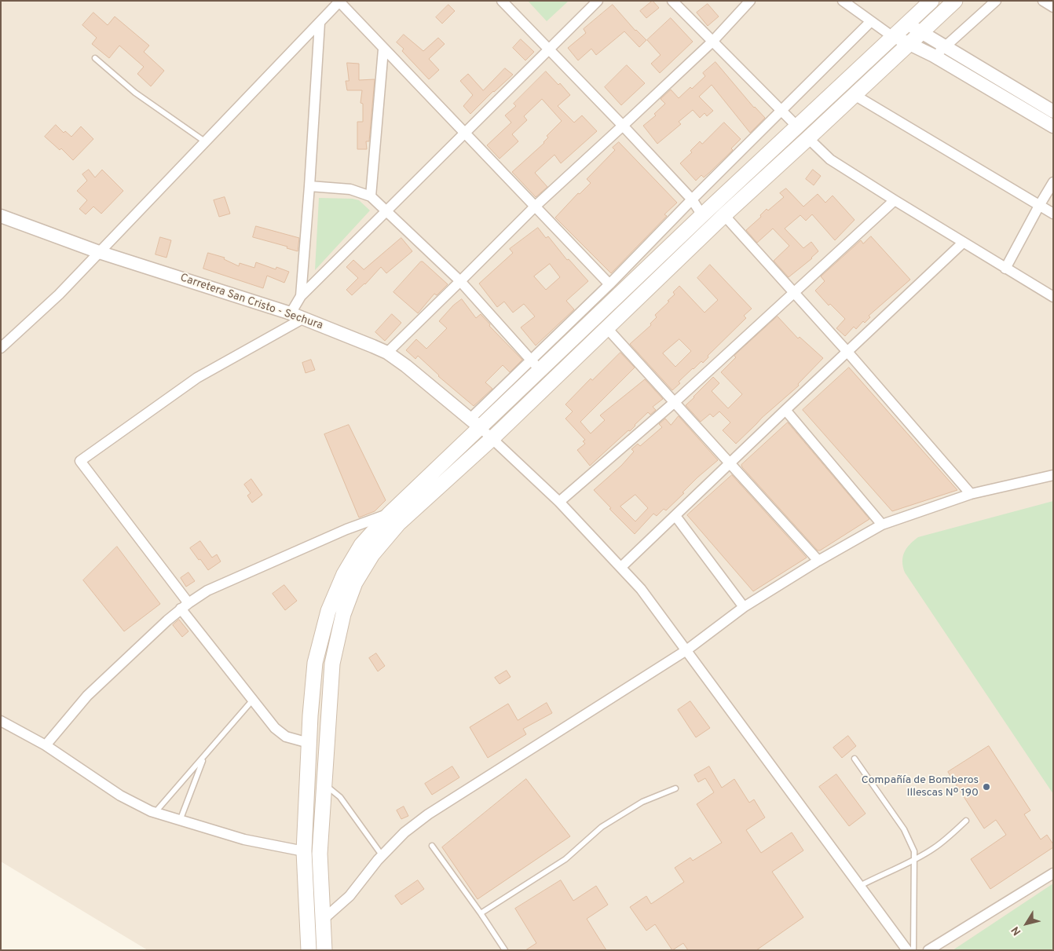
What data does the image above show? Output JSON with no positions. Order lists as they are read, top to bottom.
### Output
{
  "streets": {
    "street": ["Carretera San Cristo - Sechura"]
  },
  "places": ["Compañía de Bomberos Illescas Nº 190"],
  "north": "bottom left"
}
